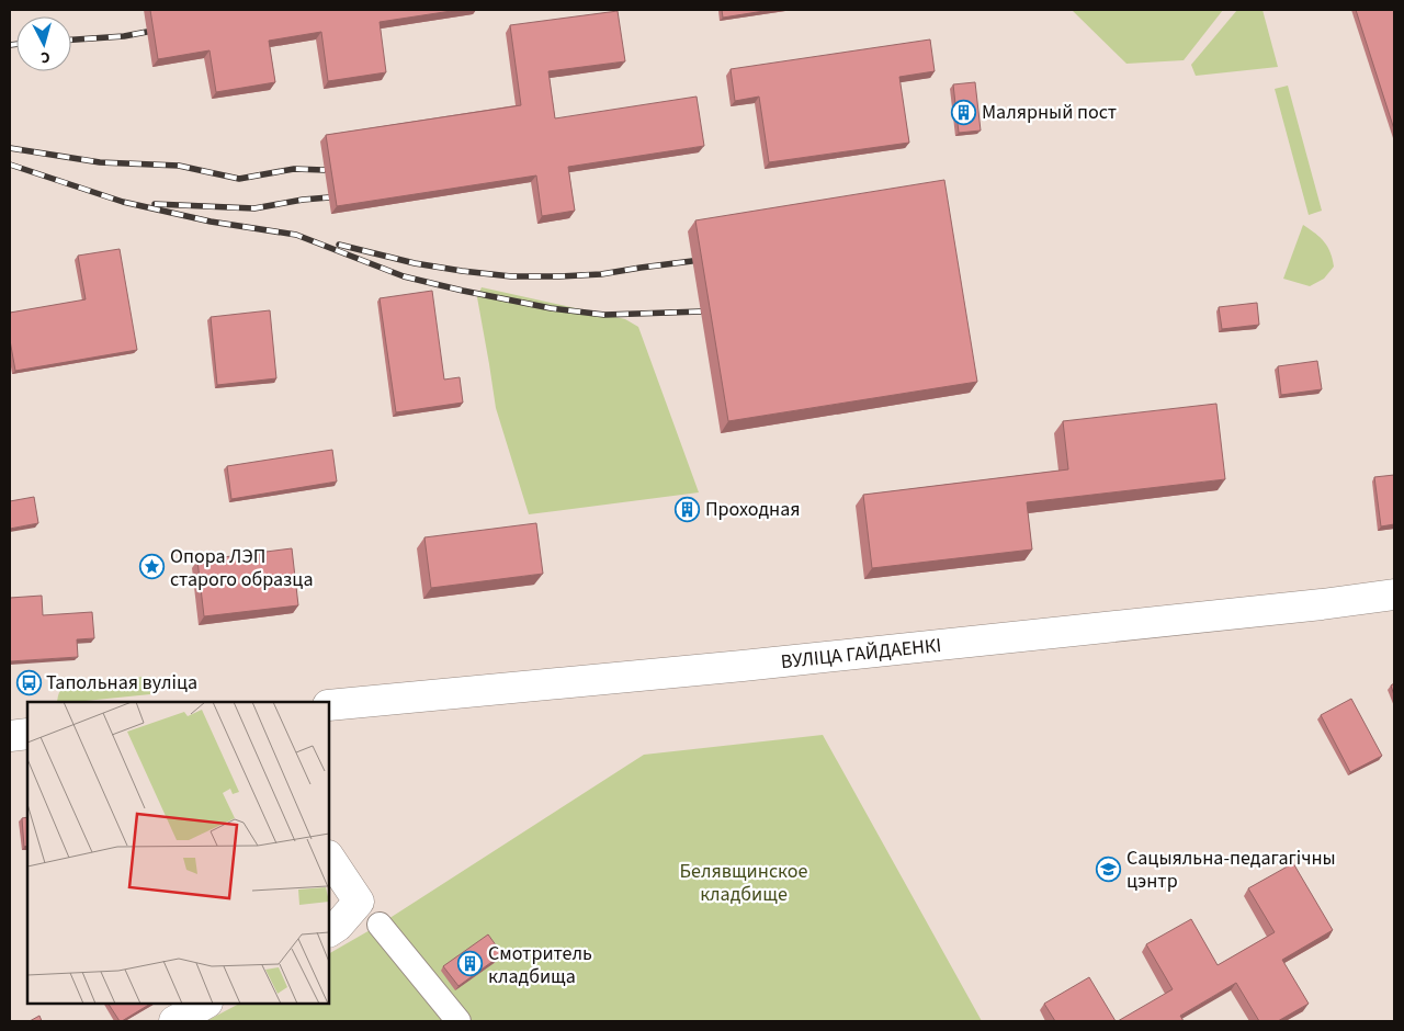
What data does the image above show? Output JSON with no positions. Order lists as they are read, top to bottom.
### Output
{
  "streets": {
    "street": ["ВУЛІЦА ГАЙДАЕНКІ"]
  },
  "parks": ["Белявщинское кладбище"],
  "places": {
    "building": ["Малярный пост", "Проходная", "Смотритель кладбища"],
    "place": ["Опора ЛЭП старого образца"],
    "bus stop": ["Тапольная вуліца"],
    "school or university": ["Сацыяльна-педагагічны цэнтр"]
  },
  "north": "bottom"
}
